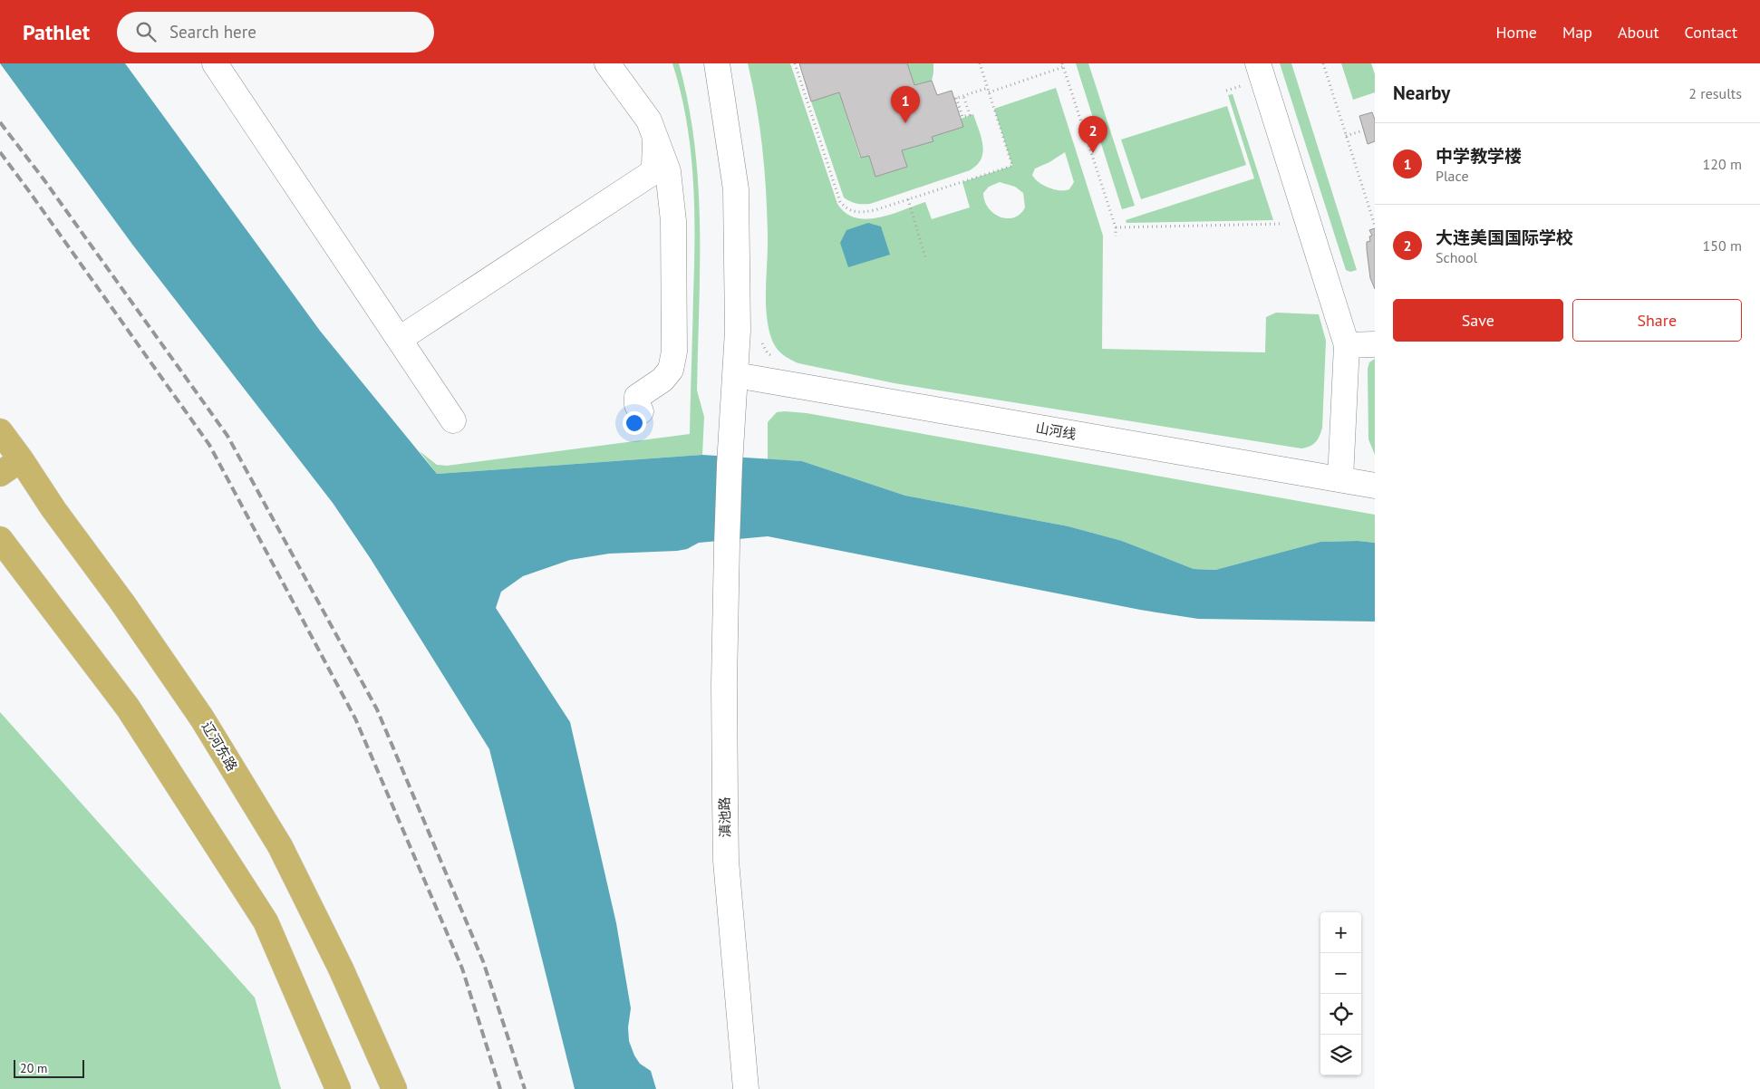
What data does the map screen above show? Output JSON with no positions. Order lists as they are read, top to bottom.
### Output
{
  "streets": {
    "main road": ["辽河东路"],
    "street": ["山河线", "滇池路"]
  },
  "crossings": [
    ["山河线", "滇池路"]
  ],
  "scale_bar": "20 m",
  "page": {
    "header": "Pathlet",
    "search": "Search here",
    "nav": [
      "Home",
      "Map",
      "About",
      "Contact"
    ],
    "heading": ["Nearby", "2 results"],
    "pins": ["1", "2"],
    "list": [
      {
        "mark": "1",
        "name": "中学教学楼",
        "note": "Place",
        "value": "120 m"
      },
      {
        "mark": "2",
        "name": "大连美国国际学校",
        "note": "School",
        "value": "150 m"
      }
    ],
    "buttons": ["Save", "Share"],
    "map_buttons": ["+", "−"],
    "scale": "20 m"
  }
}
